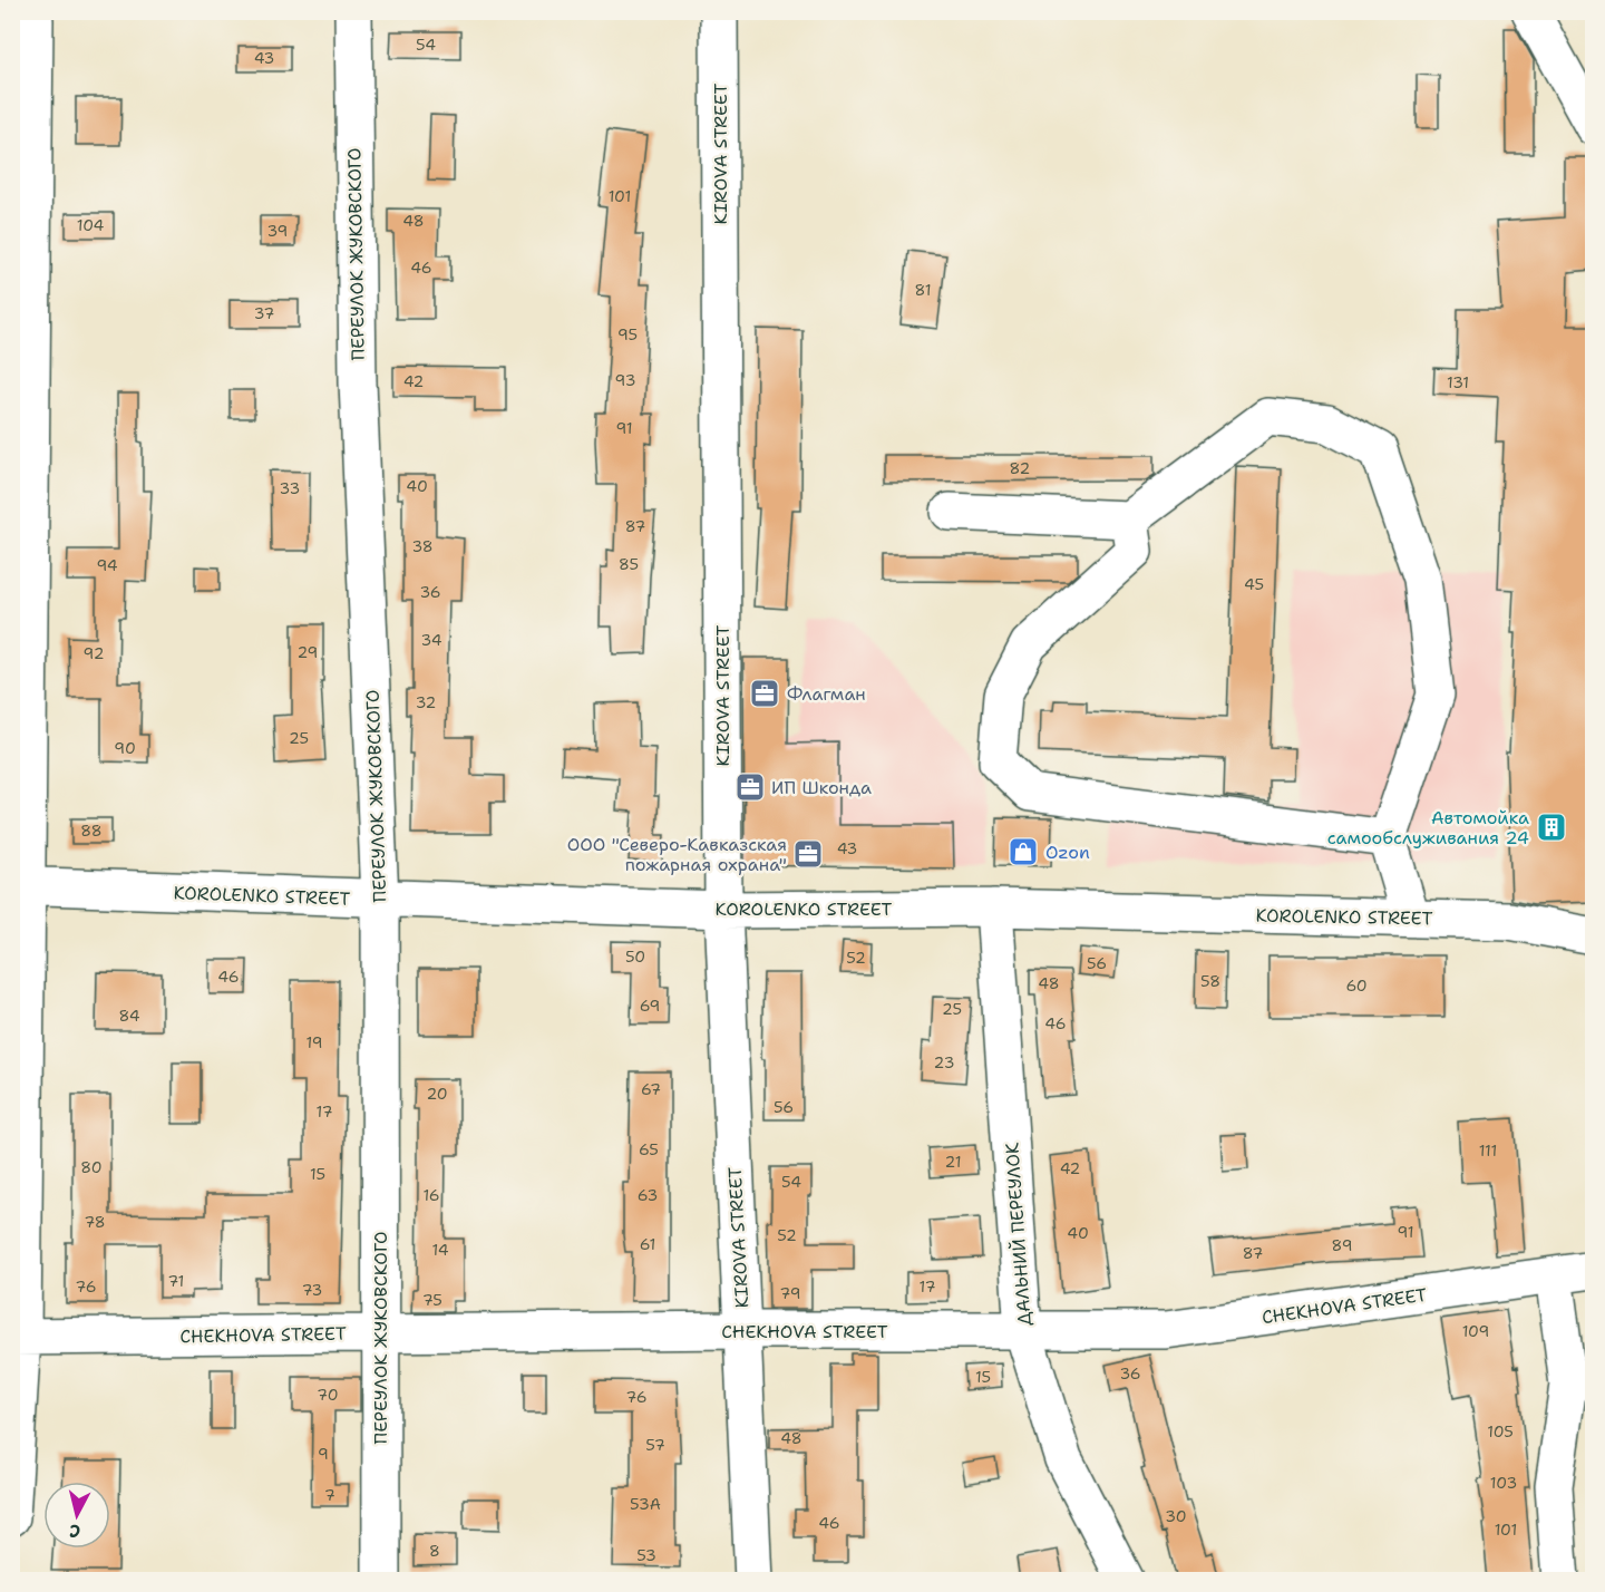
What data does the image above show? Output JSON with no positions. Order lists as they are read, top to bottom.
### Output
{
  "streets": {
    "street": [
      "KIROVA STREET",
      "ПЕРЕУЛОК ЖУКОВСКОГО",
      "KOROLENKO STREET",
      "ДАЛЬНИЙ ПЕРЕУЛОК",
      "CHEKHOVA STREET"
    ]
  },
  "crossings": [
    ["KIROVA STREET", "KOROLENKO STREET"],
    ["KIROVA STREET", "CHEKHOVA STREET"],
    ["ПЕРЕУЛОК ЖУКОВСКОГО", "KOROLENKO STREET"],
    ["ПЕРЕУЛОК ЖУКОВСКОГО", "CHEKHOVA STREET"],
    ["KOROLENKO STREET", "ДАЛЬНИЙ ПЕРЕУЛОК"],
    ["ДАЛЬНИЙ ПЕРЕУЛОК", "CHEKHOVA STREET"]
  ],
  "places": {
    "office": ["Флагман", "ИП Шконда", "ООО \"Северо-Кавказская пожарная охрана\""],
    "building": ["Автомойка самообслуживания 24"],
    "shop": ["Ozon"]
  },
  "house_numbers": [
    "54",
    "43",
    "101",
    "48",
    "104",
    "39",
    "46",
    "81",
    "37",
    "95",
    "93",
    "42",
    "131",
    "91",
    "82",
    "40",
    "33",
    "87",
    "38",
    "85",
    "94",
    "45",
    "36",
    "34",
    "29",
    "92",
    "32",
    "25",
    "90",
    "88",
    "43",
    "50",
    "52",
    "56",
    "46",
    "58",
    "48",
    "60",
    "69",
    "25",
    "84",
    "46",
    "19",
    "23",
    "67",
    "20",
    "56",
    "17",
    "65",
    "111",
    "21",
    "80",
    "42",
    "15",
    "54",
    "16",
    "63",
    "78",
    "91",
    "40",
    "52",
    "61",
    "89",
    "14",
    "87",
    "71",
    "76",
    "17",
    "73",
    "79",
    "75",
    "109",
    "36",
    "15",
    "70",
    "76",
    "105",
    "48",
    "57",
    "9",
    "103",
    "7",
    "53А",
    "30",
    "46",
    "101",
    "8",
    "53"
  ],
  "north": "bottom"
}
